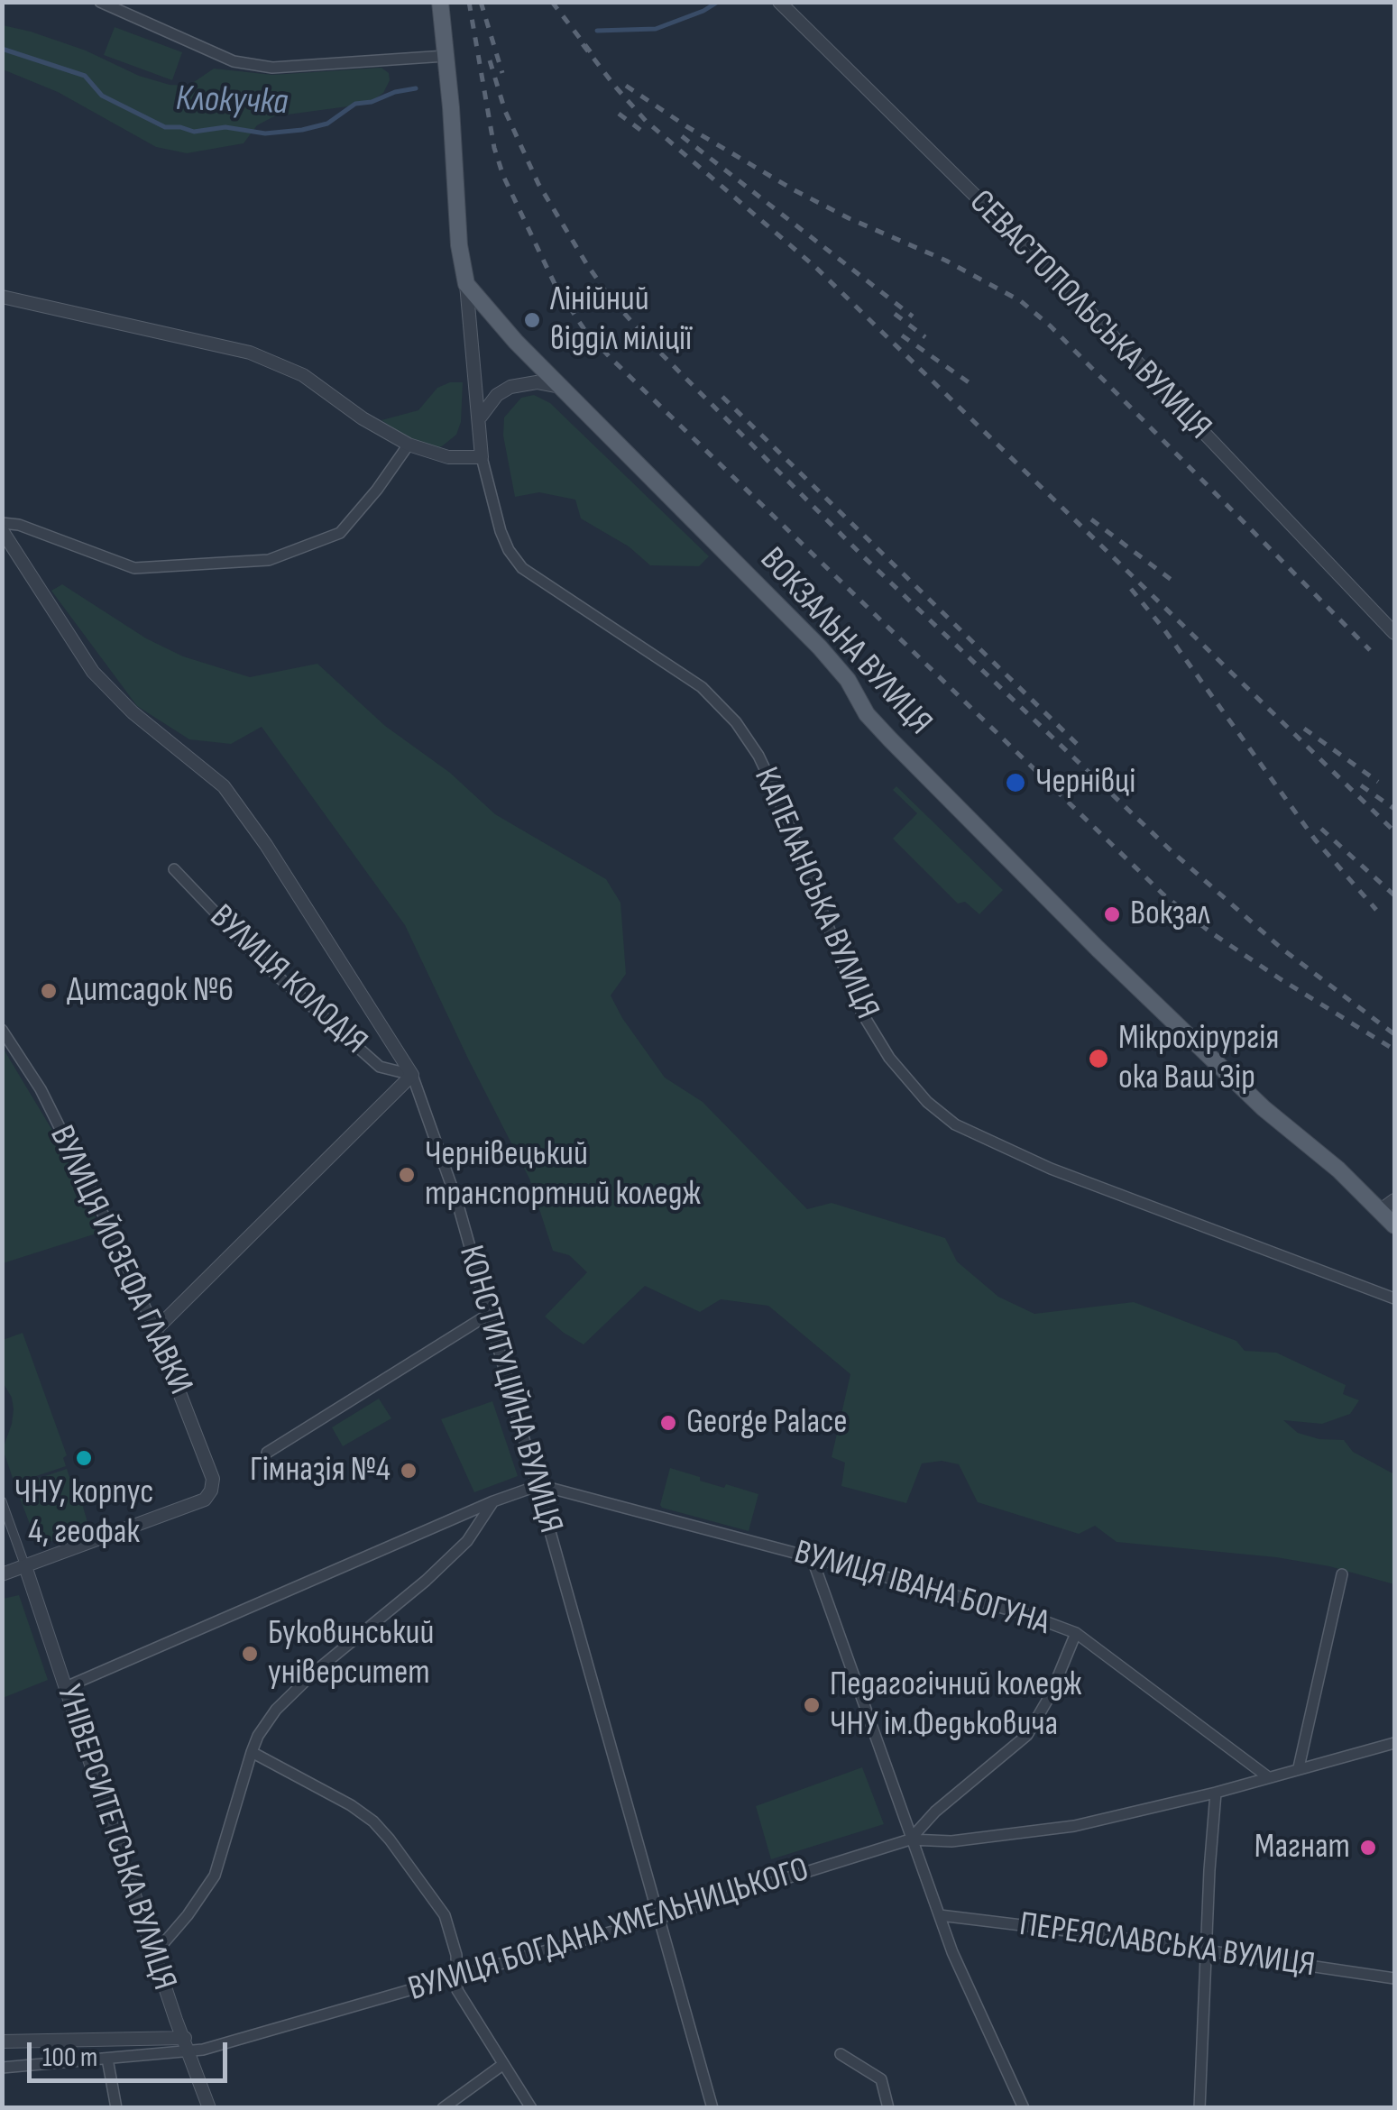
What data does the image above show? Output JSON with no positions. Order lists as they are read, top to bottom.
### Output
{
  "streets": {
    "main road": ["ВОКЗАЛЬНА ВУЛИЦЯ"],
    "street": [
      "СЕВАСТОПОЛЬСЬКА ВУЛИЦЯ",
      "КАПЕЛАНСЬКА ВУЛИЦЯ",
      "ВУЛИЦЯ КОЛОДІЯ",
      "ВУЛИЦЯ ЙОЗЕФА ГЛАВКИ",
      "КОНСТИТУЦІЙНА ВУЛИЦЯ",
      "ВУЛИЦЯ ІВАНА БОГУНА",
      "УНІВЕРСИТЕТСЬКА ВУЛИЦЯ",
      "ВУЛИЦЯ БОГДАНА ХМЕЛЬНИЦЬКОГО",
      "ПЕРЕЯСЛАВСЬКА ВУЛИЦЯ"
    ]
  },
  "crossings": [
    ["ВОКЗАЛЬНА ВУЛИЦЯ", "КАПЕЛАНСЬКА ВУЛИЦЯ"],
    ["ВУЛИЦЯ КОЛОДІЯ", "КОНСТИТУЦІЙНА ВУЛИЦЯ"],
    ["ВУЛИЦЯ ЙОЗЕФА ГЛАВКИ", "УНІВЕРСИТЕТСЬКА ВУЛИЦЯ"],
    ["КОНСТИТУЦІЙНА ВУЛИЦЯ", "ВУЛИЦЯ ІВАНА БОГУНА"],
    ["КОНСТИТУЦІЙНА ВУЛИЦЯ", "ВУЛИЦЯ БОГДАНА ХМЕЛЬНИЦЬКОГО"],
    ["ВУЛИЦЯ ІВАНА БОГУНА", "ВУЛИЦЯ БОГДАНА ХМЕЛЬНИЦЬКОГО"],
    ["УНІВЕРСИТЕТСЬКА ВУЛИЦЯ", "ВУЛИЦЯ БОГДАНА ХМЕЛЬНИЦЬКОГО"]
  ],
  "water": ["Клокучка"],
  "places": [
    "Лінійний відділ міліції",
    "Чернівці",
    "Вокзал",
    "Дитсадок №6",
    "Мікрохірургія ока Ваш Зір",
    "Чернівецький транспортний коледж",
    "George Palace",
    "ЧНУ, корпус 4, геофак",
    "Гімназія №4",
    "Буковинський університет",
    "Педагогічний коледж ЧНУ ім.Федьковича",
    "Магнат"
  ],
  "scale_bar": "100 m"
}
